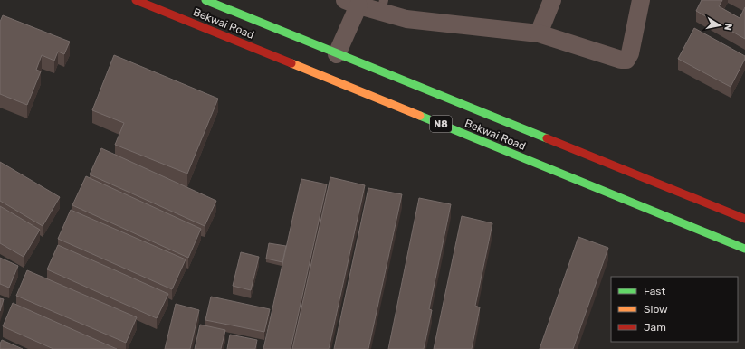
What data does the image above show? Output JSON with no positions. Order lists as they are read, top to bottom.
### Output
{
  "streets": {
    "highway": ["Bekwai Road", "N8"]
  },
  "legend": ["Fast", "Slow", "Jam"],
  "north": "right"
}
